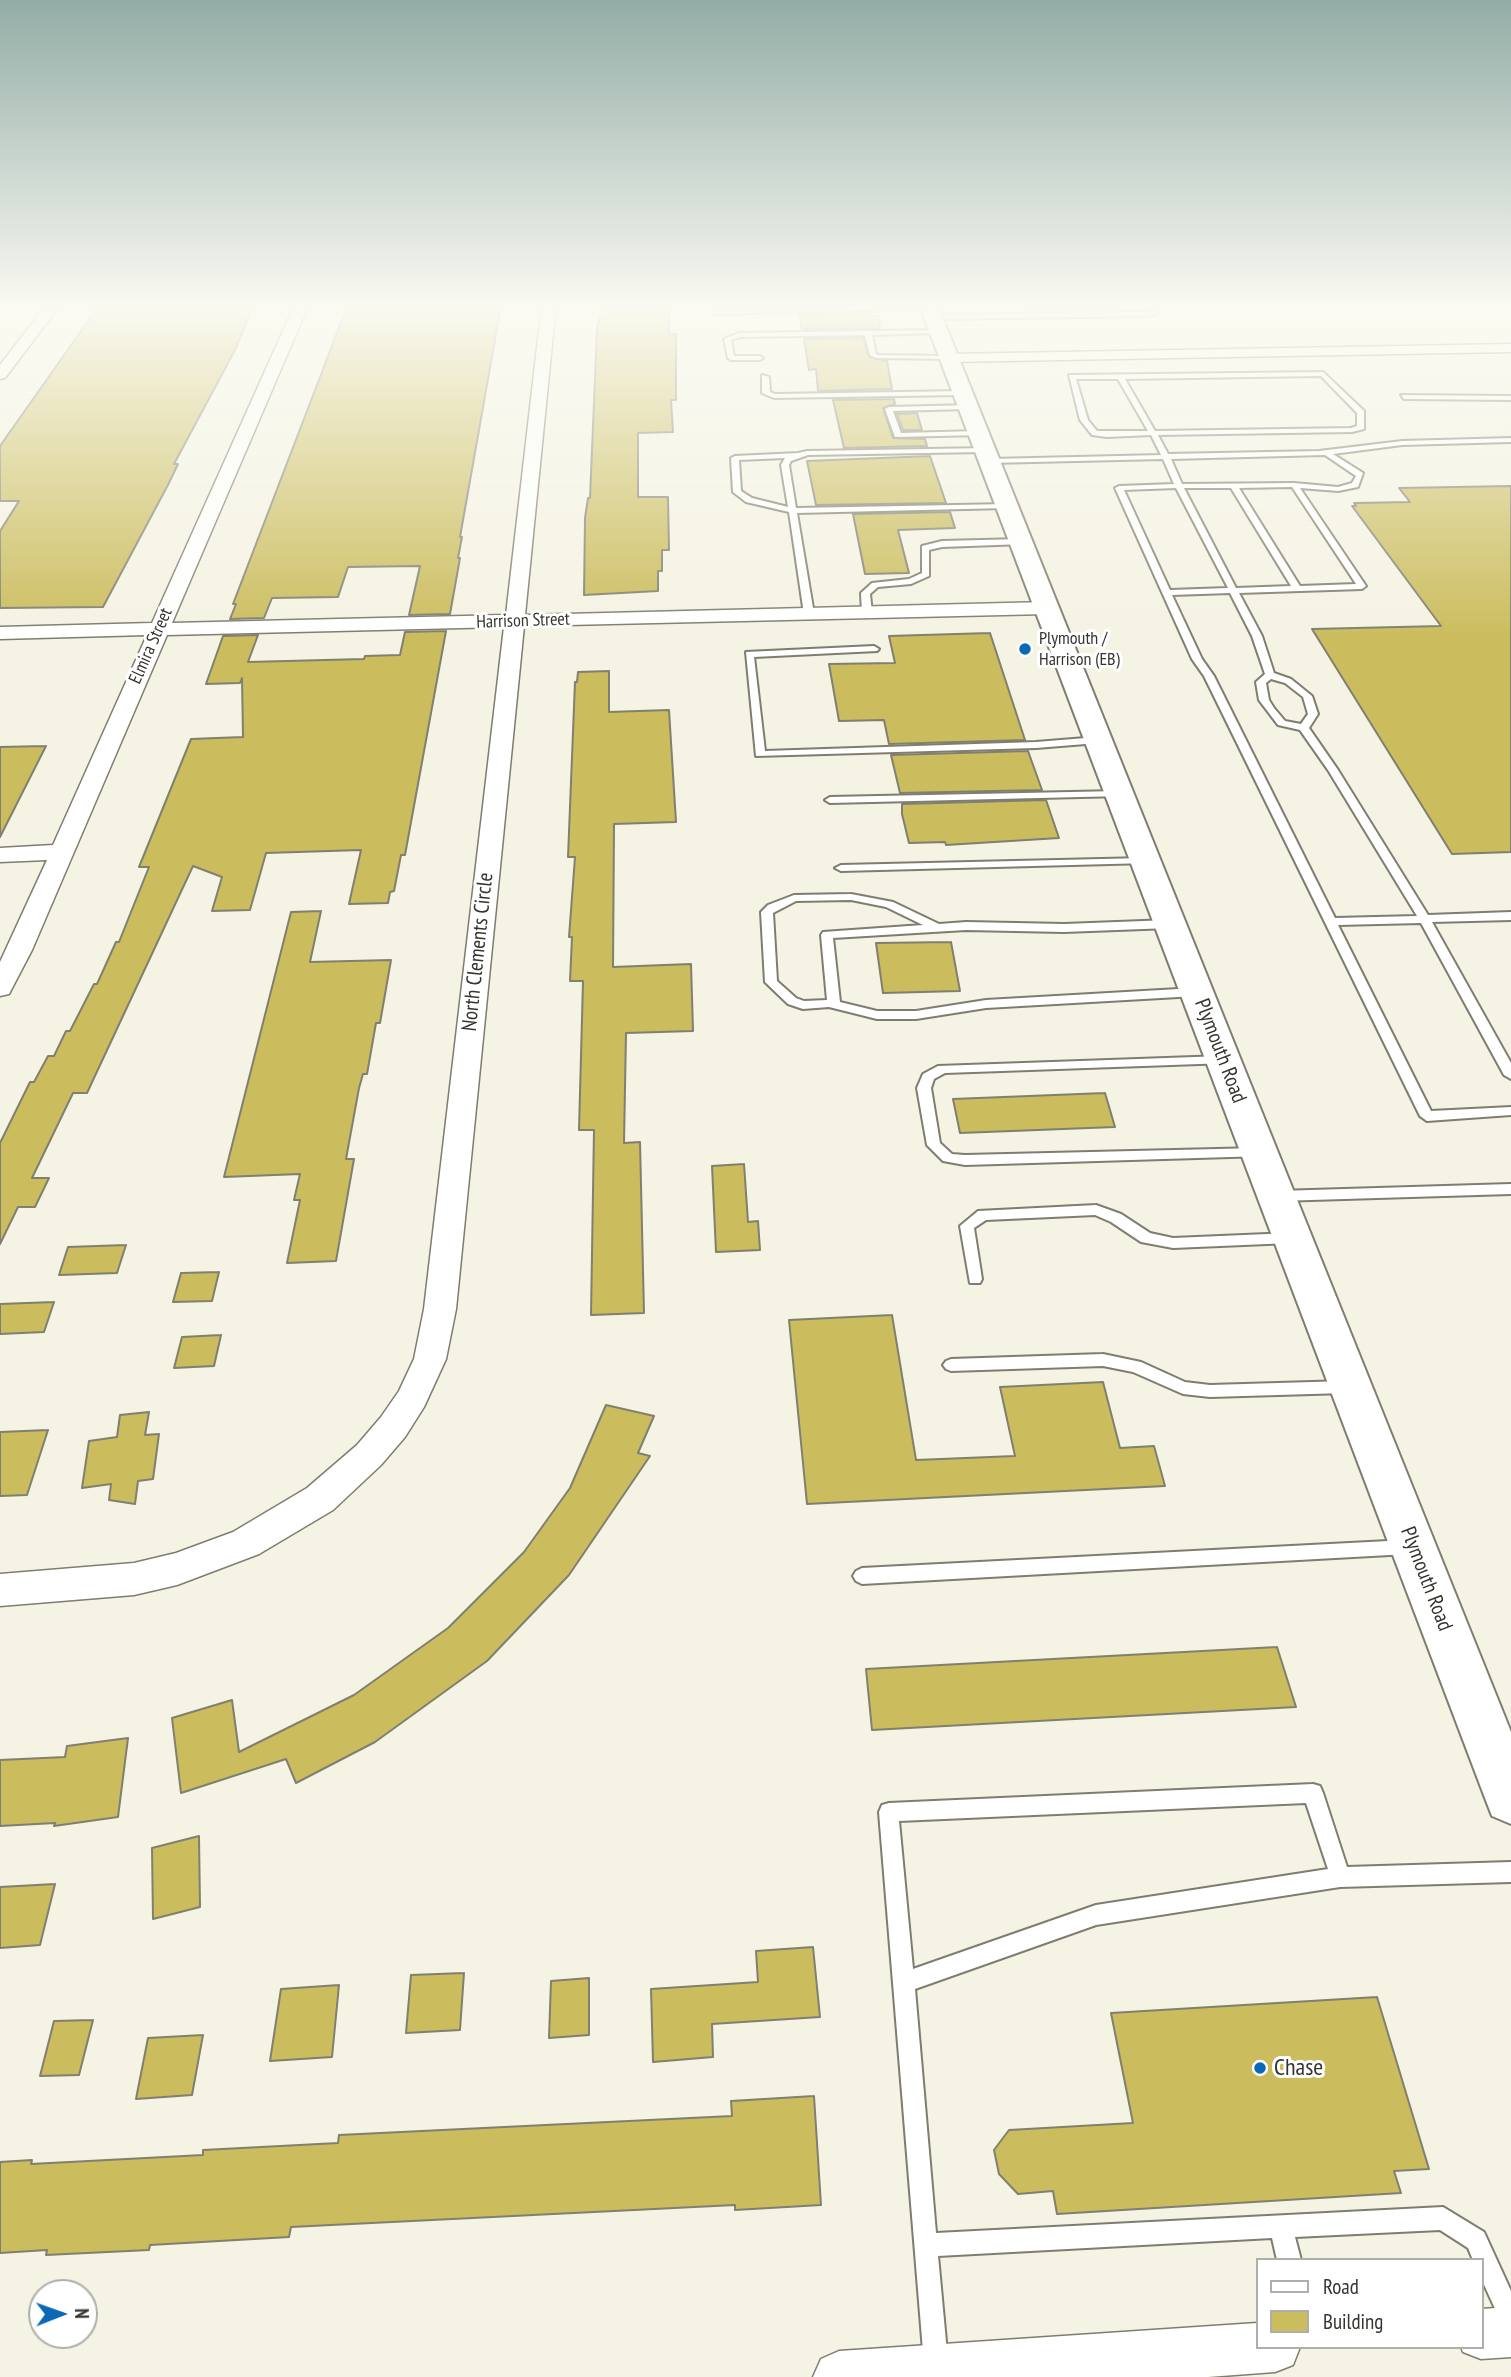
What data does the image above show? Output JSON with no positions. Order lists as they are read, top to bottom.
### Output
{
  "streets": {
    "main road": ["Plymouth Road"],
    "street": ["Harrison Street", "Elmira Street", "North Clements Circle"]
  },
  "crossings": [
    ["Harrison Street", "Elmira Street"],
    ["Harrison Street", "North Clements Circle"],
    ["Harrison Street", "Plymouth Road"]
  ],
  "places": ["Plymouth / Harrison (EB)", "Chase"],
  "legend": ["Road", "Building"],
  "north": "right"
}
